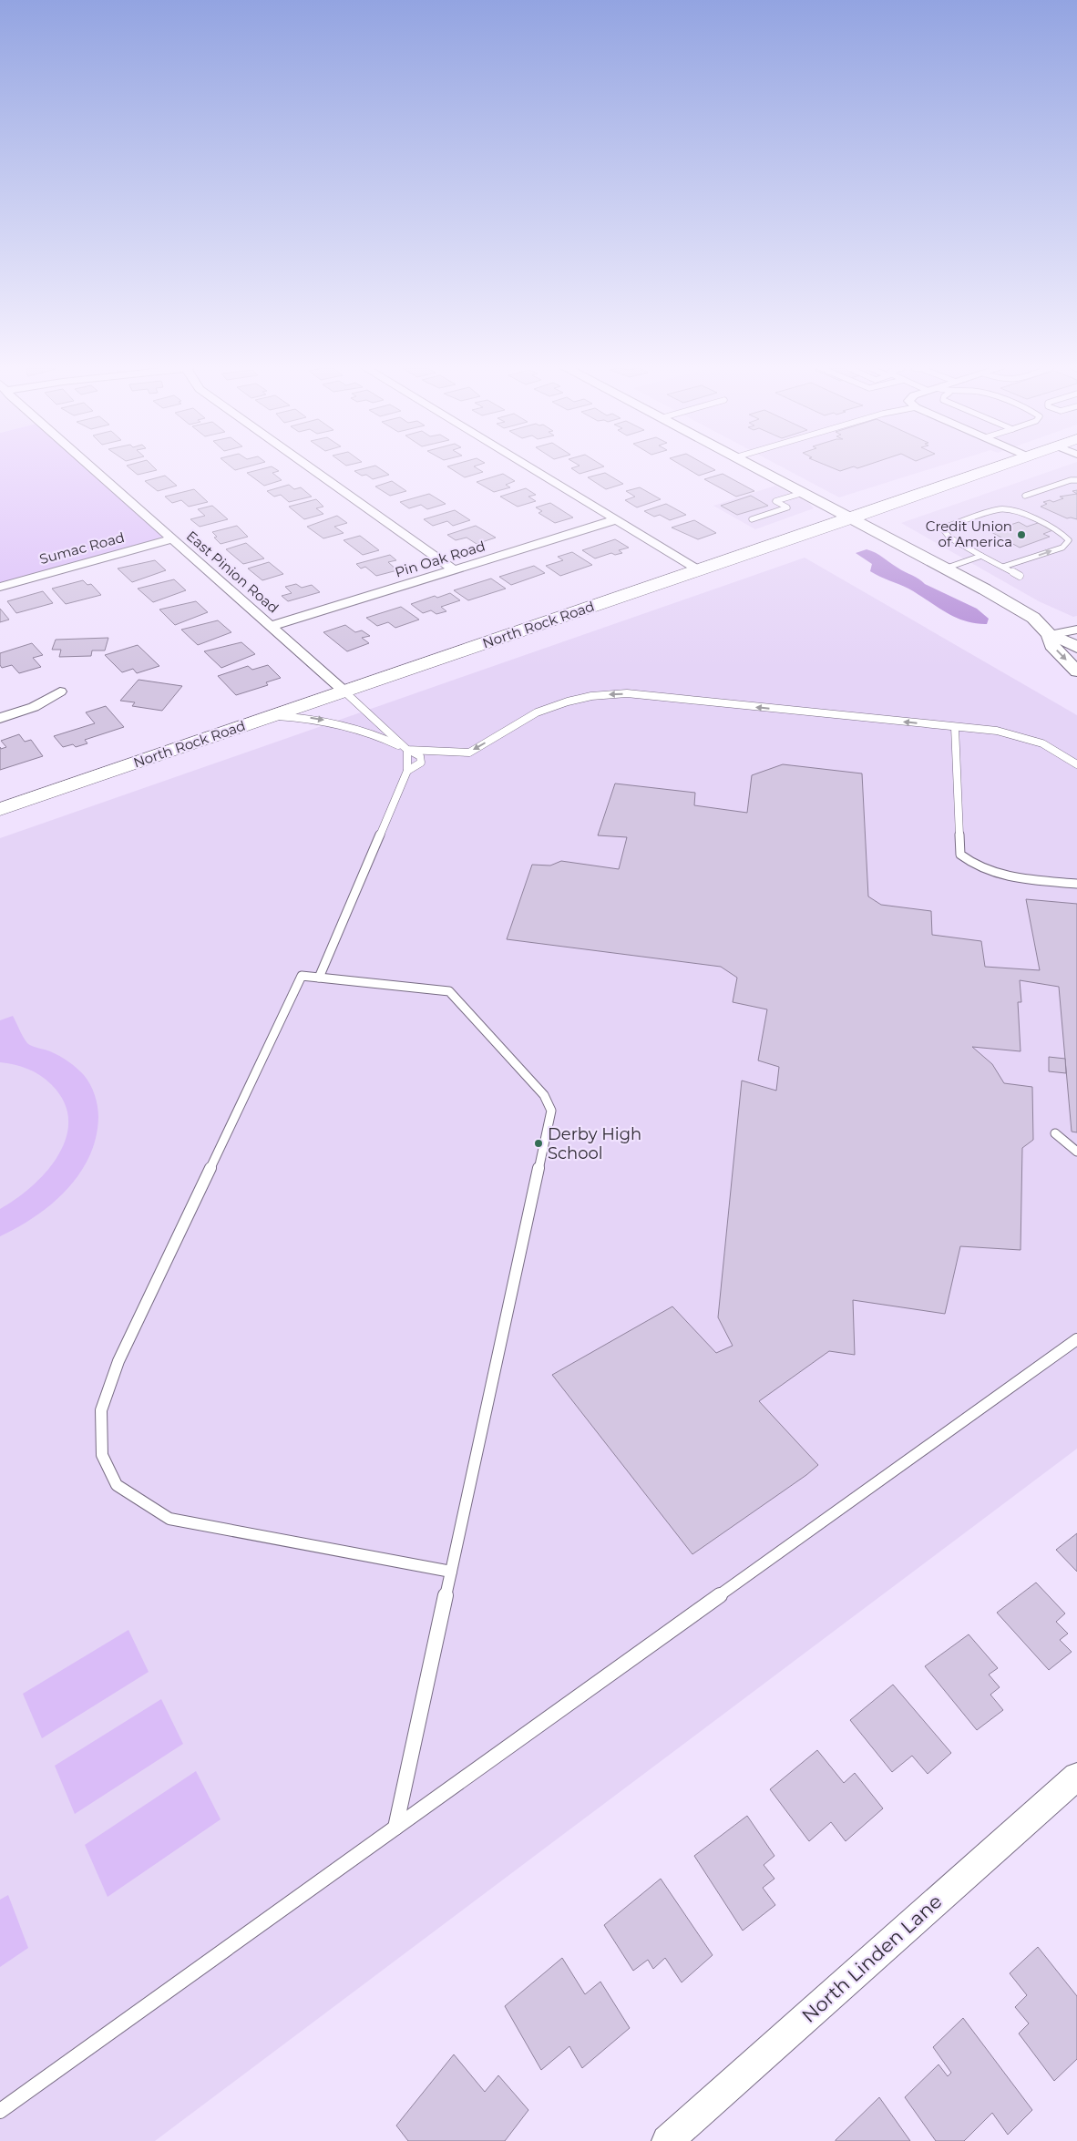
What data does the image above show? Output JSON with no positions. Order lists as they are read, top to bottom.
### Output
{
  "streets": {
    "main road": ["North Rock Road"],
    "street": [
      "Sumac Road",
      "Pin Oak Road",
      "East Pinion Road",
      "North Linden Lane"
    ]
  },
  "crossings": [
    ["Sumac Road", "East Pinion Road"],
    ["Pin Oak Road", "East Pinion Road"],
    ["East Pinion Road", "North Rock Road"]
  ],
  "places": ["Credit Union of America", "Derby High School"]
}
